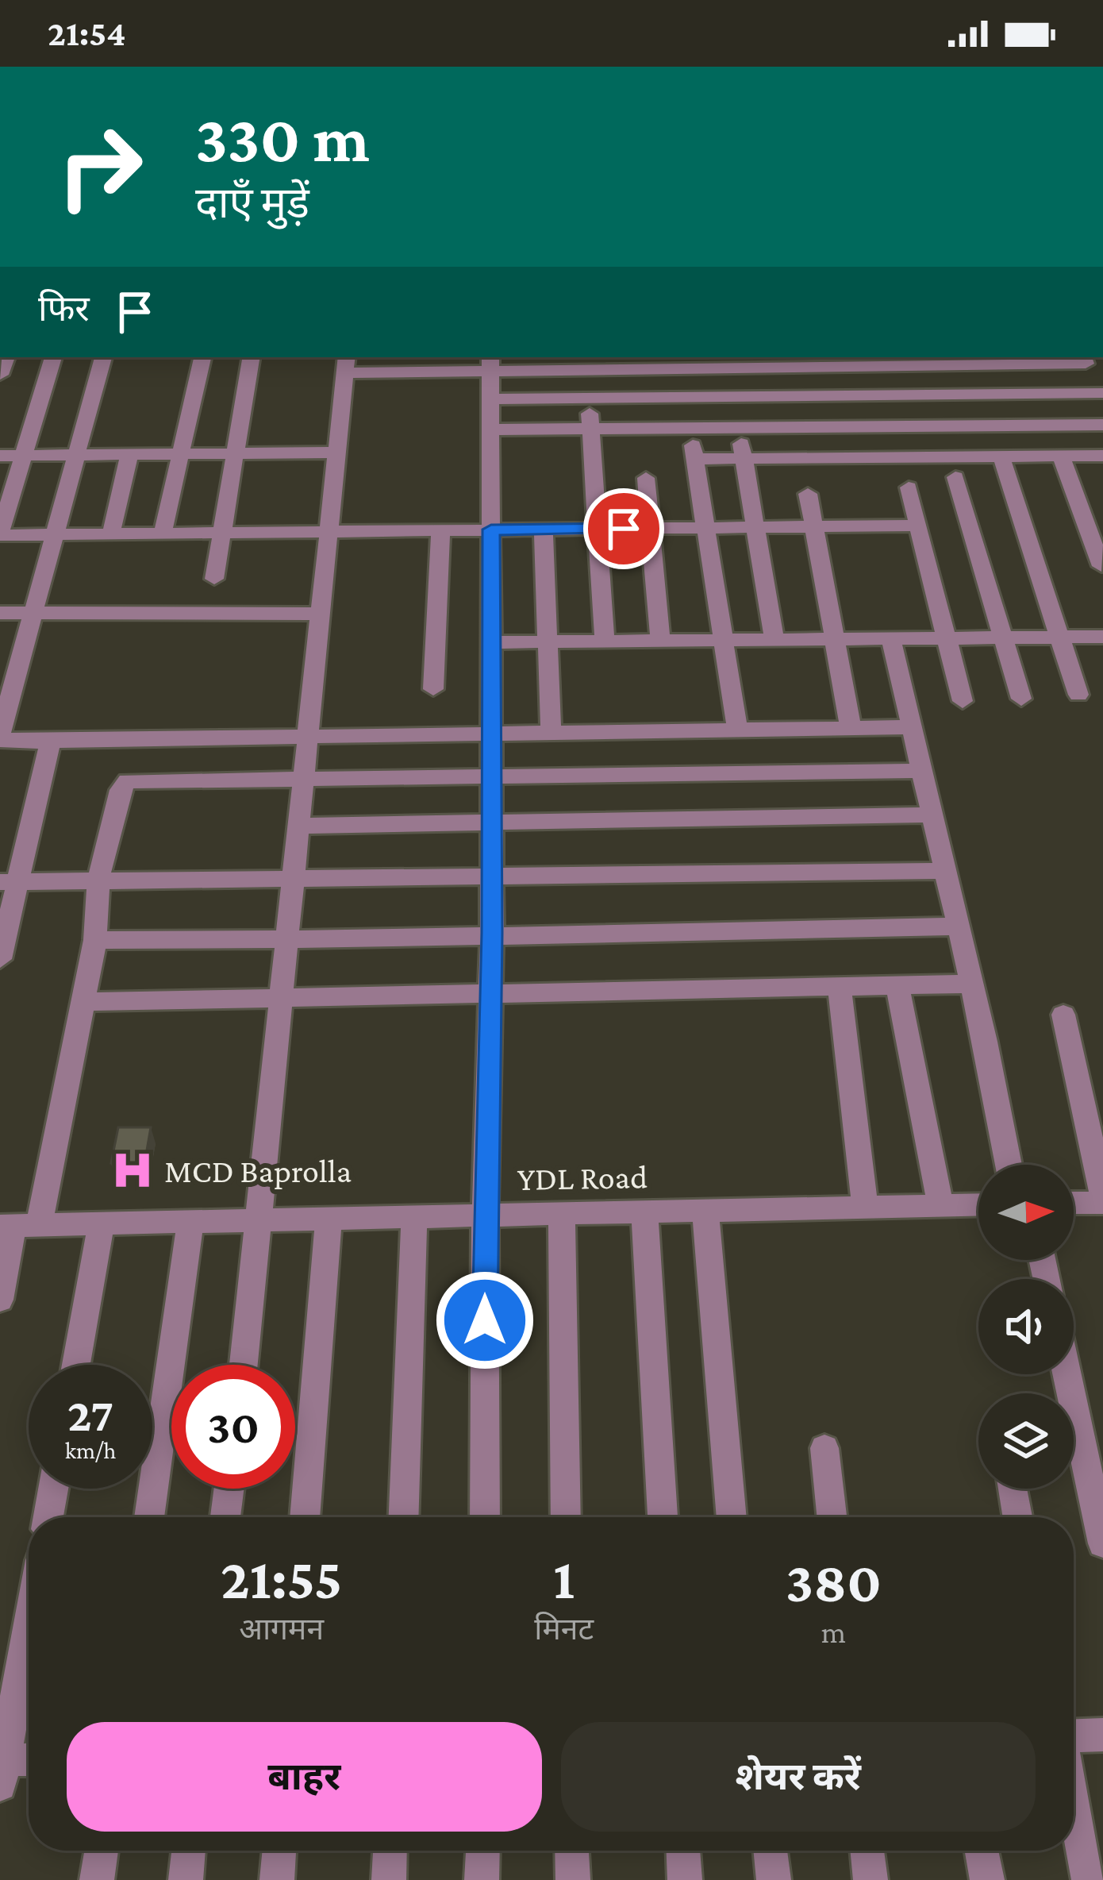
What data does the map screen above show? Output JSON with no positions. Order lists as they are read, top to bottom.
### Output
{
  "streets": {
    "street": ["YDL Road"]
  },
  "places": {
    "hospital": ["MCD Baprolla"]
  },
  "north": "right",
  "page": {
    "status": "21:54",
    "turn": ["330 m", "दाएँ मुड़ें"],
    "then": "फिर",
    "speed": "27 km/h",
    "limit": "30",
    "eta": [
      "21:55",
      "आगमन",
      "1",
      "मिनट",
      "380",
      "m"
    ],
    "buttons": ["बाहर", "शेयर करें"]
  }
}
